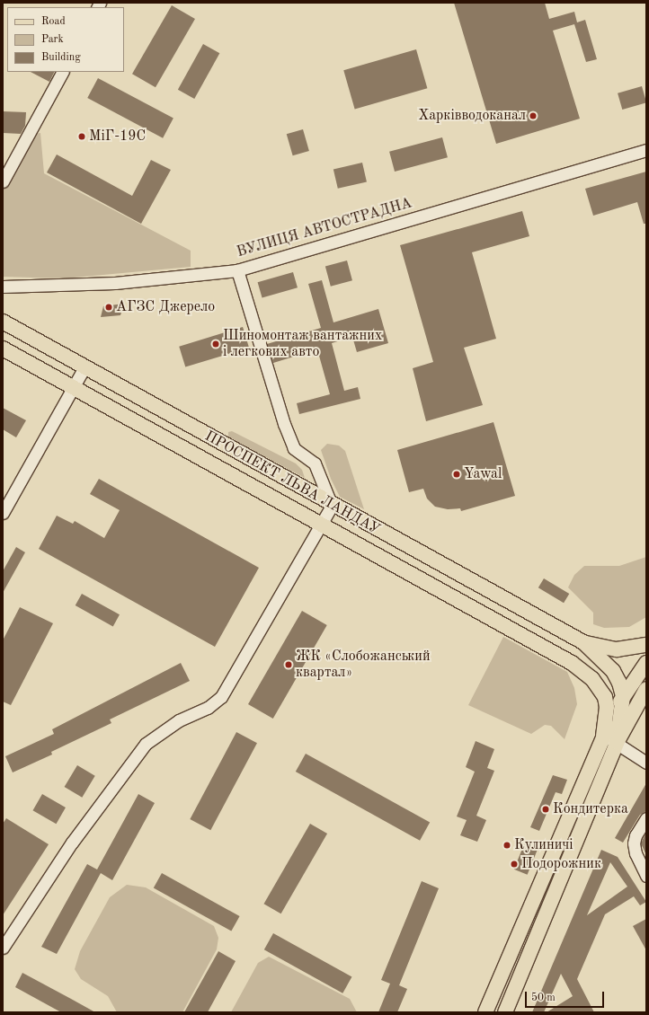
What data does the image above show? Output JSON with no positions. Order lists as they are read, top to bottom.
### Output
{
  "streets": {
    "main road": ["ПРОСПЕКТ ЛЬВА ЛАНДАУ"],
    "street": ["ВУЛИЦЯ АВТОСТРАДНА"]
  },
  "places": [
    "Харківводоканал",
    "МіГ-19С",
    "АГЗС Джерело",
    "Шиномонтаж вантажних і легкових авто",
    "Yawal",
    "ЖК «Слобожанський квартал»",
    "Кондитерка",
    "Кулиничі",
    "Подорожник"
  ],
  "legend": ["Road", "Park", "Building"],
  "scale_bar": "50 m"
}
